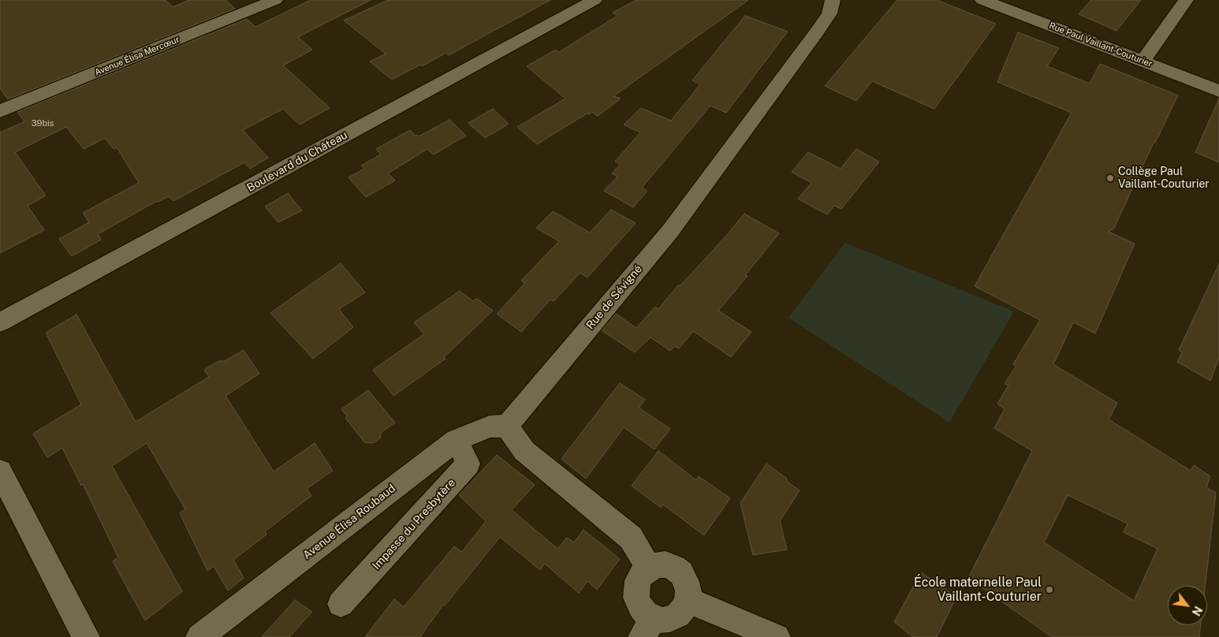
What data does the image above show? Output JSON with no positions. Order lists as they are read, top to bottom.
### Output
{
  "streets": {
    "street": [
      "Rue Paul Vaillant-Couturier",
      "Avenue Élisa Mercœur",
      "Boulevard du Château",
      "Rue de Sévigné",
      "Avenue Élisa Roubaud",
      "Impasse du Presbytère"
    ]
  },
  "crossings": [
    ["Rue de Sévigné", "Avenue Élisa Roubaud"],
    ["Avenue Élisa Roubaud", "Impasse du Presbytère"]
  ],
  "places": ["Collège Paul Vaillant-Couturier", "École maternelle Paul Vaillant-Couturier"],
  "house_numbers": ["39bis"],
  "north": "bottom right"
}
